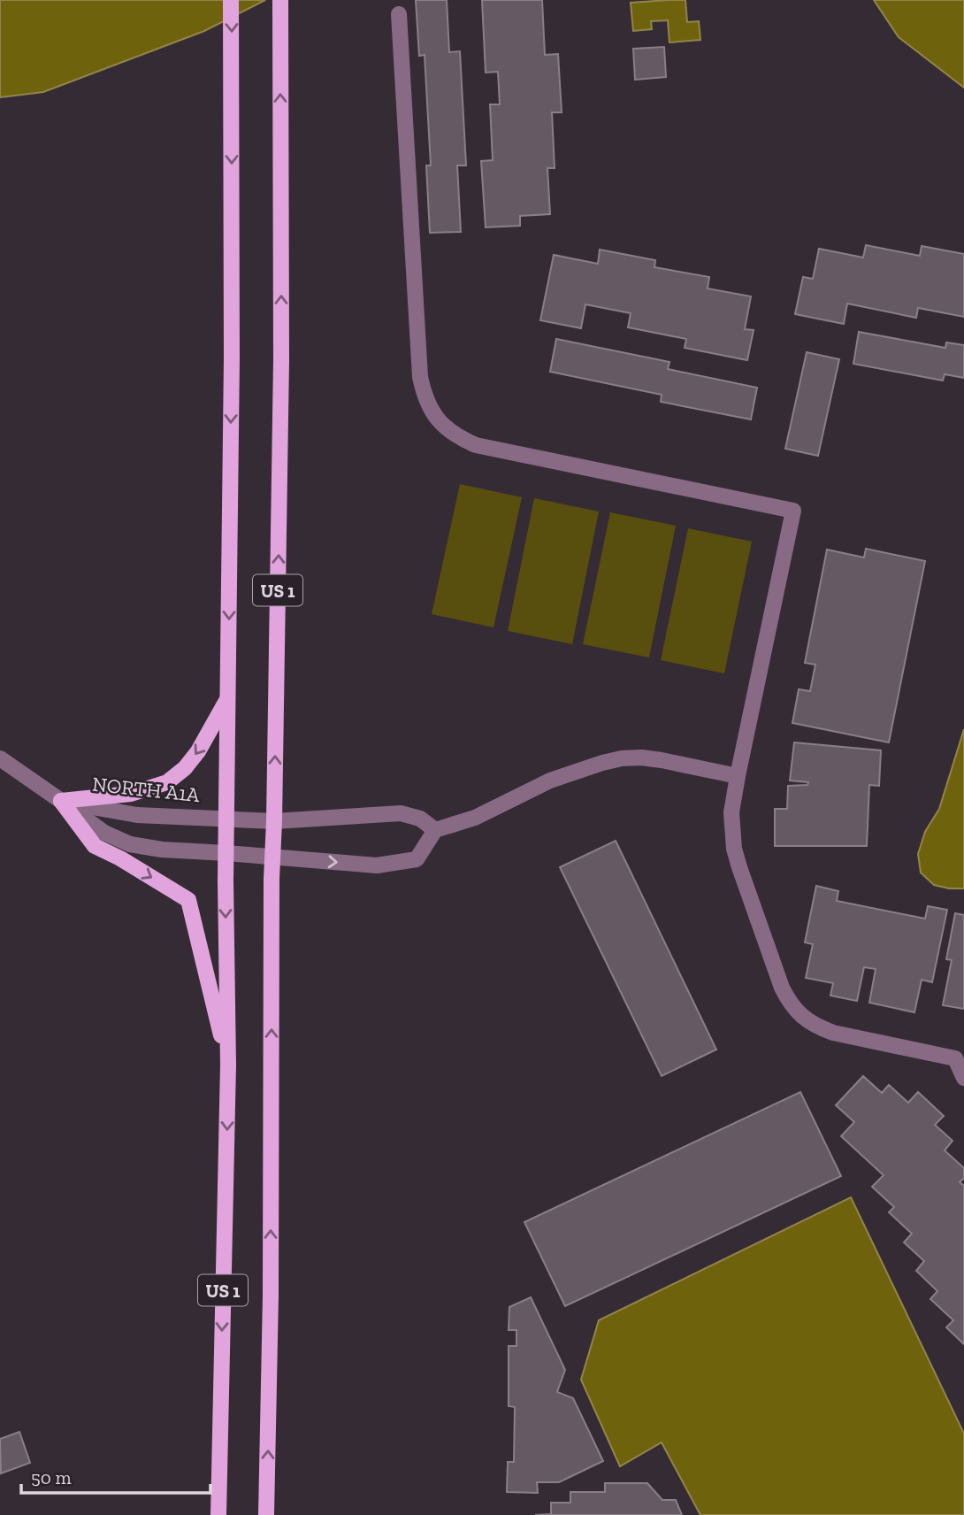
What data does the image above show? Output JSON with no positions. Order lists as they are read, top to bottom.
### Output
{
  "streets": {
    "main road": ["US 1"],
    "street": ["NORTH A1A"]
  },
  "crossings": [
    ["US 1", "NORTH A1A"]
  ],
  "scale_bar": "50 m"
}
